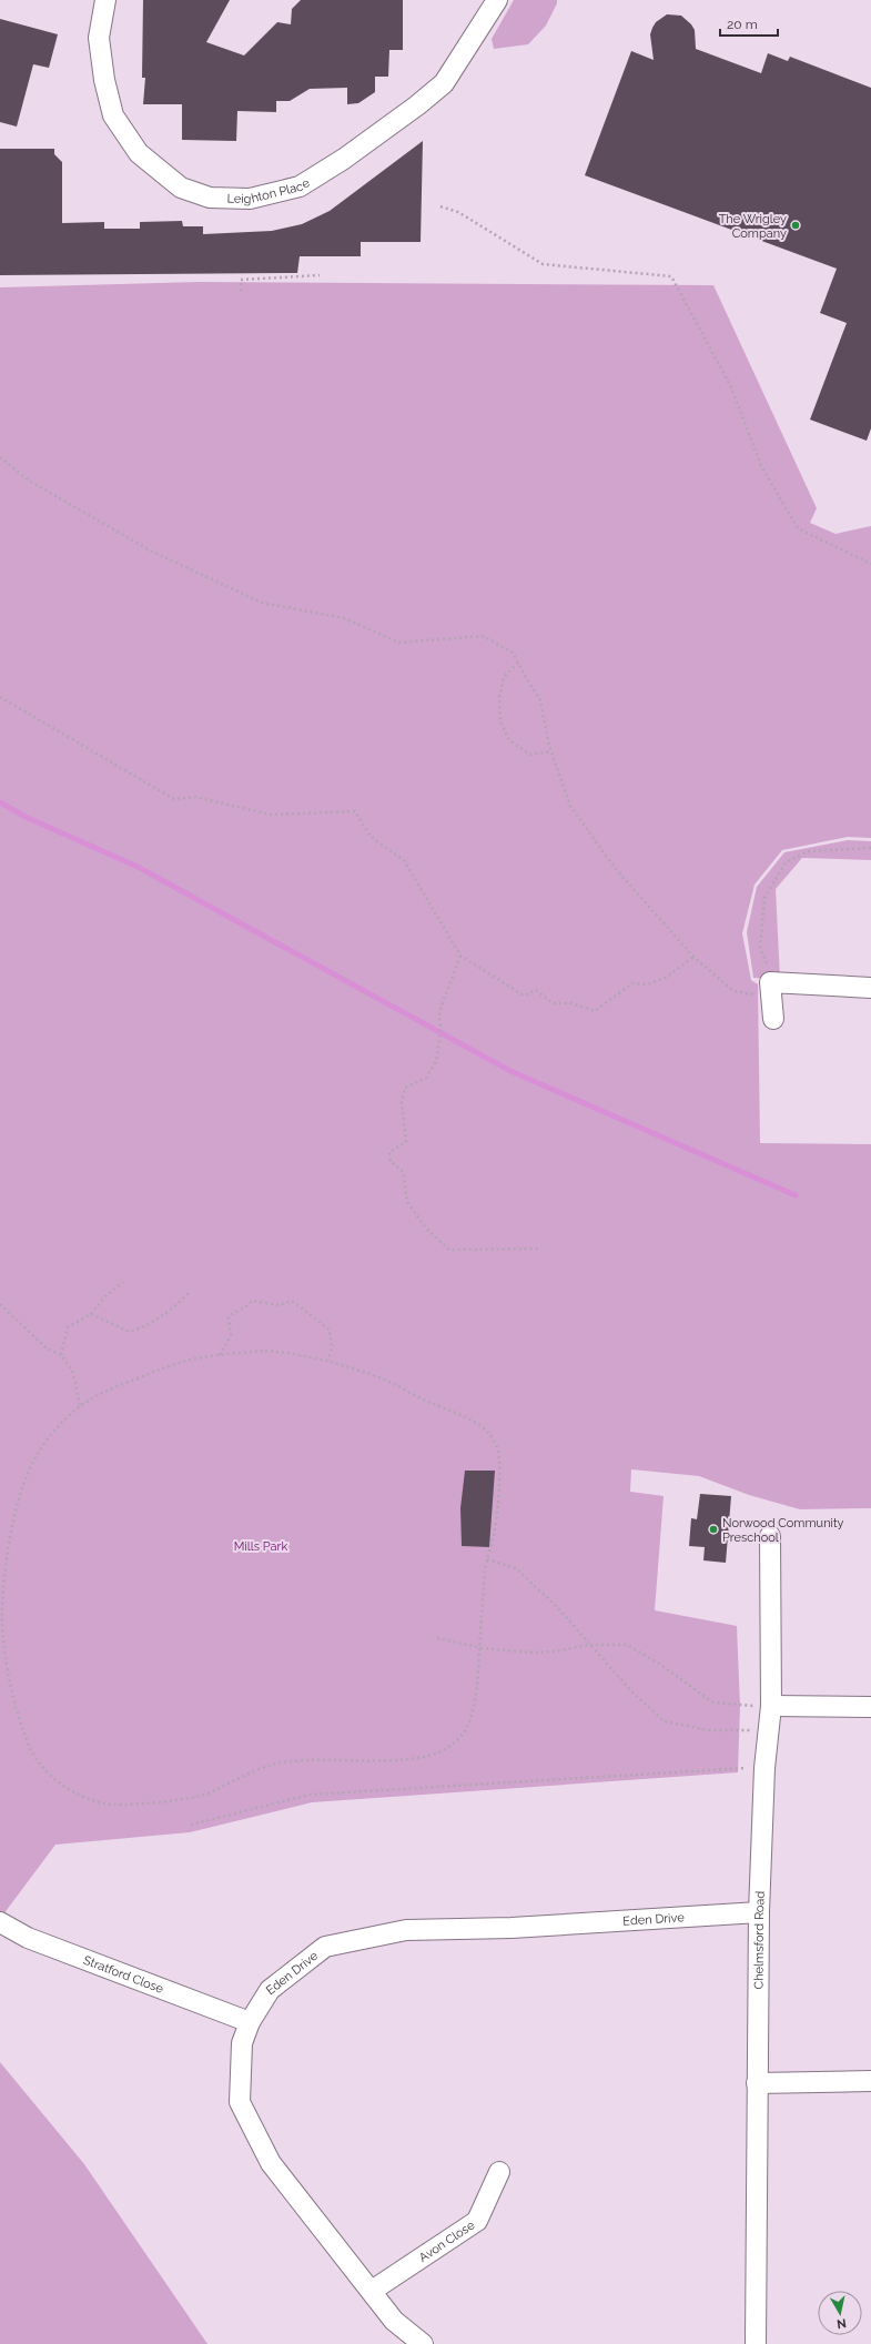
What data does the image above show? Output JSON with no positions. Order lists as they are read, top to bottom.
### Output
{
  "streets": {
    "street": [
      "Leighton Place",
      "Eden Drive",
      "Chelmsford Road",
      "Stratford Close",
      "Avon Close"
    ]
  },
  "crossings": [
    ["Eden Drive", "Chelmsford Road"],
    ["Eden Drive", "Stratford Close"],
    ["Eden Drive", "Avon Close"]
  ],
  "parks": ["Mills Park"],
  "places": ["The Wrigley Company", "Norwood Community Preschool"],
  "scale_bar": "20 m",
  "north": "bottom"
}
